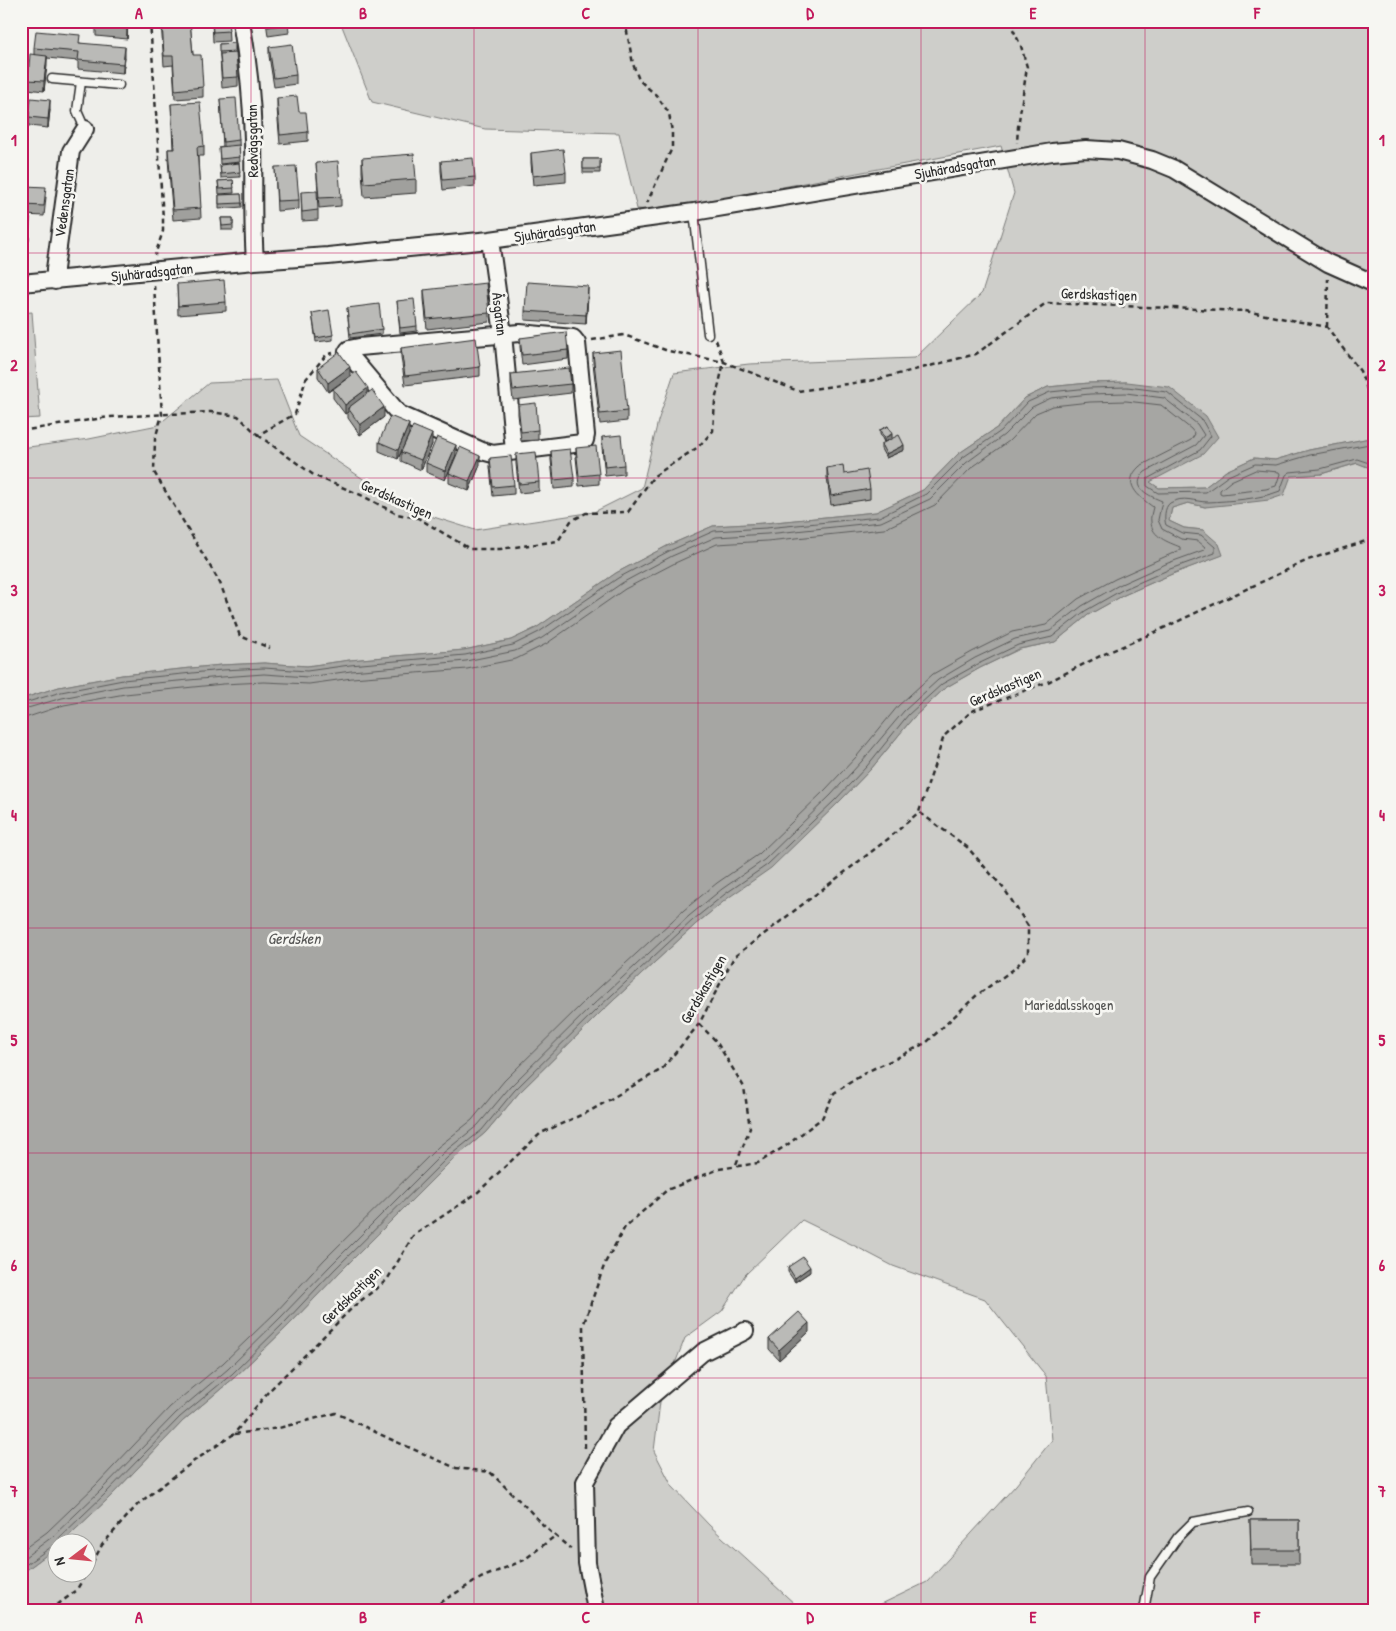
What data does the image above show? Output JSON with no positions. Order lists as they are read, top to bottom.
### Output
{
  "streets": {
    "street": [
      "Redvägsgatan",
      "Sjuhäradsgatan",
      "Vedensgatan",
      "Åsgatan"
    ],
    "path": ["Gerdskastigen"]
  },
  "crossings": [
    ["Redvägsgatan", "Sjuhäradsgatan"],
    ["Sjuhäradsgatan", "Vedensgatan"],
    ["Sjuhäradsgatan", "Åsgatan"]
  ],
  "water": ["Gerdsken"],
  "parks": ["Mariedalsskogen"],
  "north": "left",
  "grid": {
    "columns": [
      "A",
      "B",
      "C",
      "D",
      "E",
      "F"
    ],
    "rows": [
      "1",
      "2",
      "3",
      "4",
      "5",
      "6",
      "7"
    ]
  }
}
